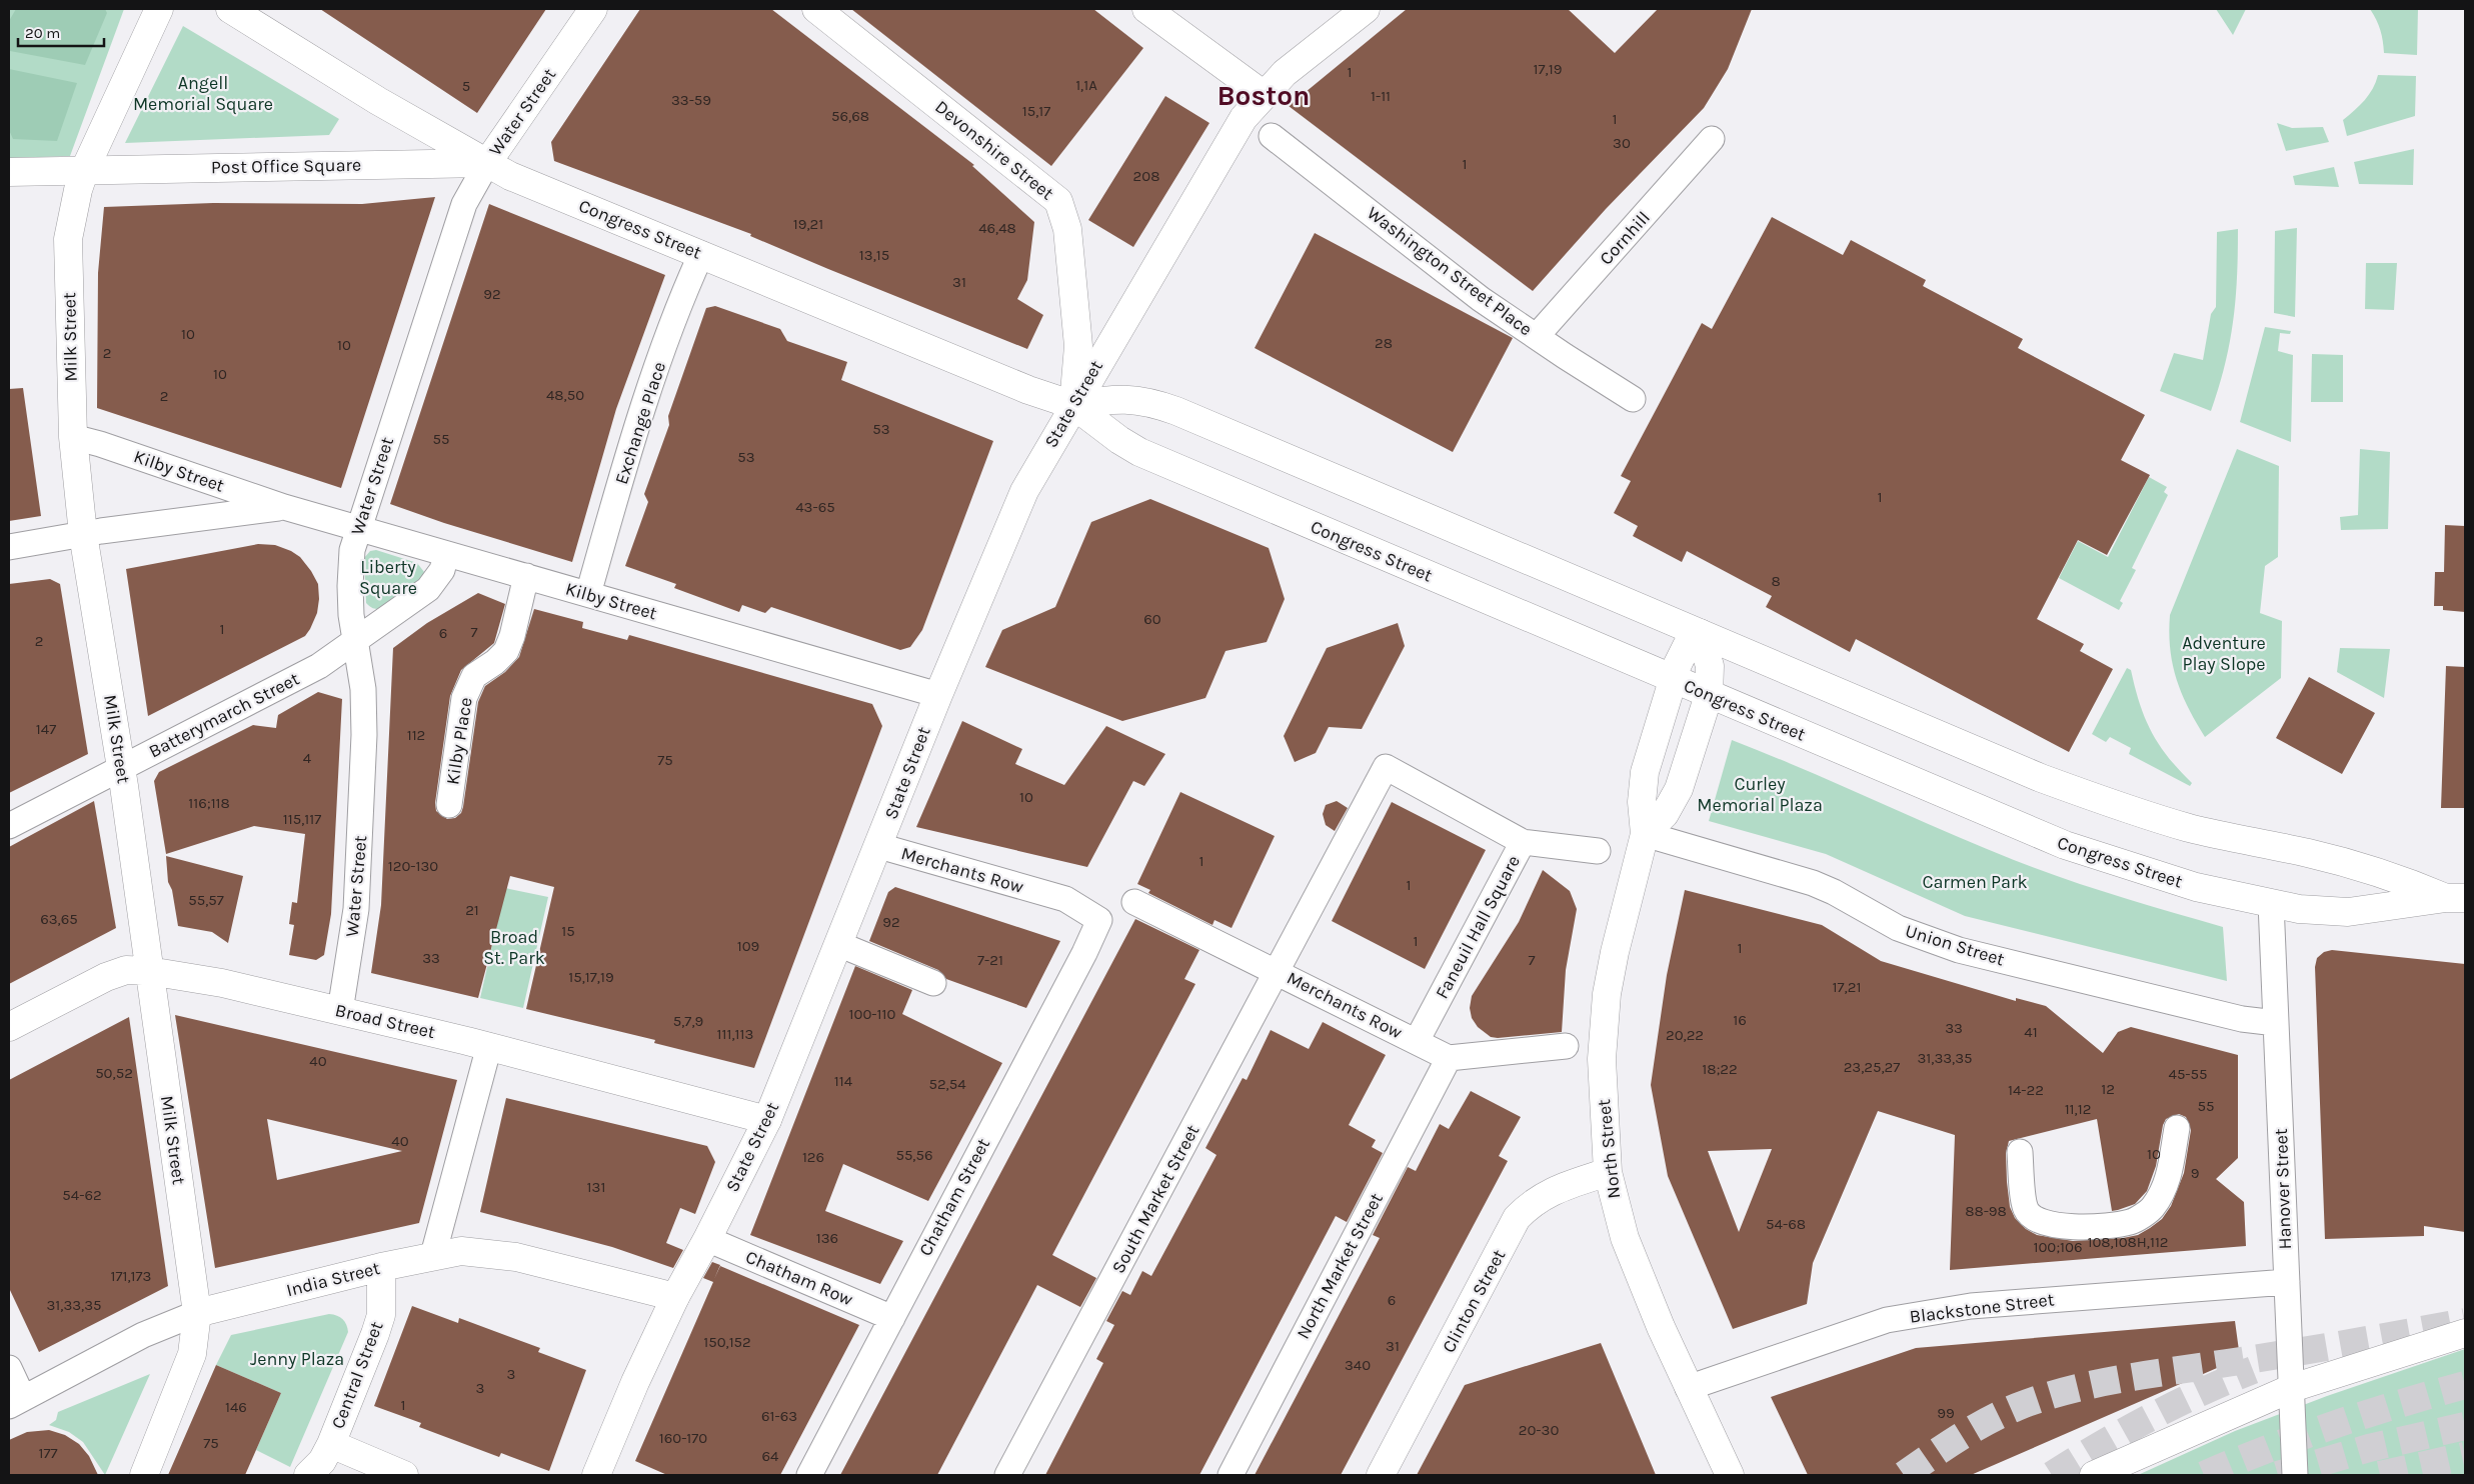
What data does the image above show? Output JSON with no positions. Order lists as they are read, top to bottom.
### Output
{
  "streets": {
    "main road": [
      "Water Street",
      "Devonshire Street",
      "Post Office Square",
      "Congress Street",
      "Milk Street",
      "State Street",
      "Broad Street",
      "North Street",
      "India Street",
      "Clinton Street",
      "Central Street"
    ],
    "street": [
      "Cornhill",
      "Washington Street Place",
      "Exchange Place",
      "Kilby Street",
      "Batterymarch Street",
      "Kilby Place",
      "Merchants Row",
      "Faneuil Hall Square",
      "Union Street",
      "Hanover Street",
      "Chatham Street",
      "South Market Street",
      "North Market Street",
      "Chatham Row",
      "Blackstone Street"
    ]
  },
  "crossings": [
    ["Water Street", "Post Office Square"],
    ["Water Street", "Congress Street"],
    ["Water Street", "Kilby Street"],
    ["Water Street", "Batterymarch Street"],
    ["Water Street", "Broad Street"],
    ["Devonshire Street", "Congress Street"],
    ["Devonshire Street", "State Street"],
    ["Post Office Square", "Congress Street"],
    ["Post Office Square", "Milk Street"],
    ["Congress Street", "State Street"],
    ["Congress Street", "Exchange Place"],
    ["Congress Street", "North Street"],
    ["Congress Street", "Hanover Street"],
    ["Cornhill", "Washington Street Place"],
    ["Milk Street", "Kilby Street"],
    ["Milk Street", "Batterymarch Street"],
    ["Milk Street", "Broad Street"],
    ["Milk Street", "India Street"],
    ["State Street", "Kilby Street"],
    ["State Street", "Merchants Row"],
    ["State Street", "Broad Street"],
    ["State Street", "Chatham Row"],
    ["State Street", "India Street"],
    ["Exchange Place", "Kilby Street"],
    ["Kilby Street", "Kilby Place"],
    ["Merchants Row", "Faneuil Hall Square"],
    ["Merchants Row", "Chatham Street"],
    ["Merchants Row", "South Market Street"],
    ["Merchants Row", "North Market Street"],
    ["Faneuil Hall Square", "South Market Street"],
    ["Union Street", "North Street"],
    ["Union Street", "Hanover Street"],
    ["North Street", "Clinton Street"],
    ["North Street", "Blackstone Street"],
    ["Hanover Street", "Blackstone Street"],
    ["Chatham Street", "Chatham Row"],
    ["India Street", "Central Street"]
  ],
  "districts": ["Boston"],
  "parks": [
    "Angell Memorial Square",
    "Liberty Square",
    "Adventure Play Slope",
    "Curley Memorial Plaza",
    "Carmen Park",
    "Broad St. Park",
    "Jenny Plaza"
  ],
  "house_numbers": [
    "17,19",
    "1",
    "1,1A",
    "5",
    "1-11",
    "33-59",
    "15,17",
    "56,68",
    "1",
    "30",
    "1",
    "208",
    "19,21",
    "46,48",
    "13,15",
    "31",
    "92",
    "10",
    "28",
    "10",
    "2",
    "10",
    "48,50",
    "2",
    "53",
    "55",
    "53",
    "1",
    "43-65",
    "8",
    "60",
    "1",
    "7",
    "6",
    "2",
    "147",
    "112",
    "4",
    "75",
    "10",
    "116;118",
    "115,117",
    "1",
    "120-130",
    "1",
    "55,57",
    "21",
    "63,65",
    "92",
    "15",
    "1",
    "109",
    "1",
    "33",
    "7-21",
    "7",
    "15,17,19",
    "17,21",
    "100-110",
    "16",
    "5,7,9",
    "33",
    "41",
    "111,113",
    "20,22",
    "31,33,35",
    "40",
    "23,25,27",
    "18;22",
    "50,52",
    "45-55",
    "114",
    "52,54",
    "12",
    "14-22",
    "55",
    "11,12",
    "40",
    "10",
    "55,56",
    "126",
    "9",
    "131",
    "54-62",
    "88-98",
    "54-68",
    "136",
    "108,108H,112",
    "100;106",
    "171,173",
    "6",
    "31,33,35",
    "150,152",
    "31",
    "340",
    "3",
    "3",
    "1",
    "146",
    "99",
    "61-63",
    "20-30",
    "160-170",
    "75",
    "177",
    "64"
  ],
  "scale_bar": "20 m"
}
